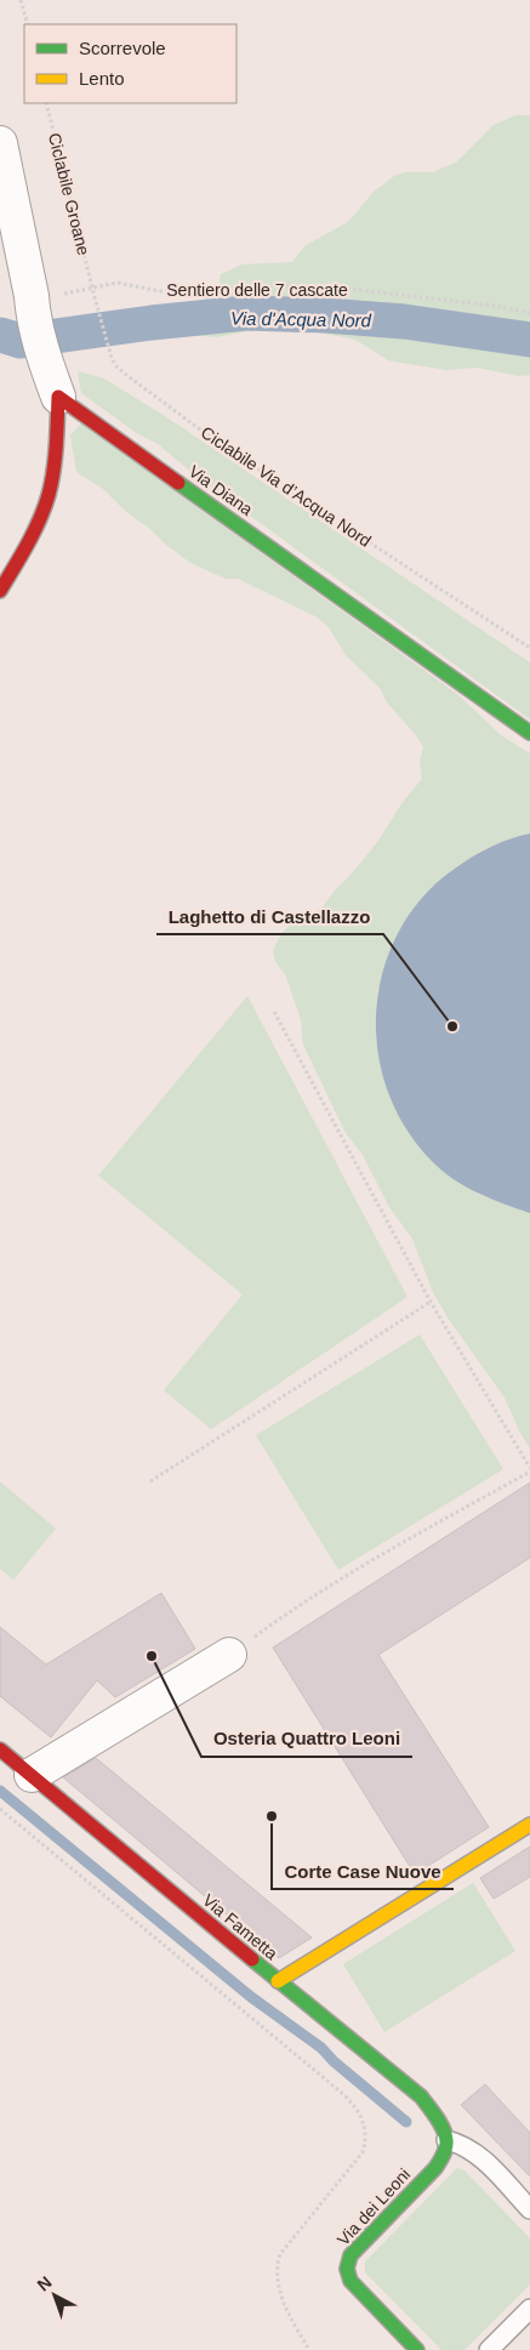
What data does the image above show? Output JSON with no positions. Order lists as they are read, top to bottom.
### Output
{
  "streets": {
    "street": ["Via Diana", "Via Fametta", "Via dei Leoni"],
    "path": ["Ciclabile Groane", "Sentiero delle 7 cascate", "Ciclabile Via d’Acqua Nord"]
  },
  "crossings": [
    ["Ciclabile Groane", "Sentiero delle 7 cascate"],
    ["Ciclabile Groane", "Ciclabile Via d’Acqua Nord"],
    ["Sentiero delle 7 cascate", "Ciclabile Via d’Acqua Nord"],
    ["Via Fametta", "Via dei Leoni"]
  ],
  "water": ["Via d'Acqua Nord"],
  "places": ["Laghetto di Castellazzo", "Osteria Quattro Leoni", "Corte Case Nuove"],
  "legend": ["Scorrevole", "Lento"],
  "north": "top left"
}
